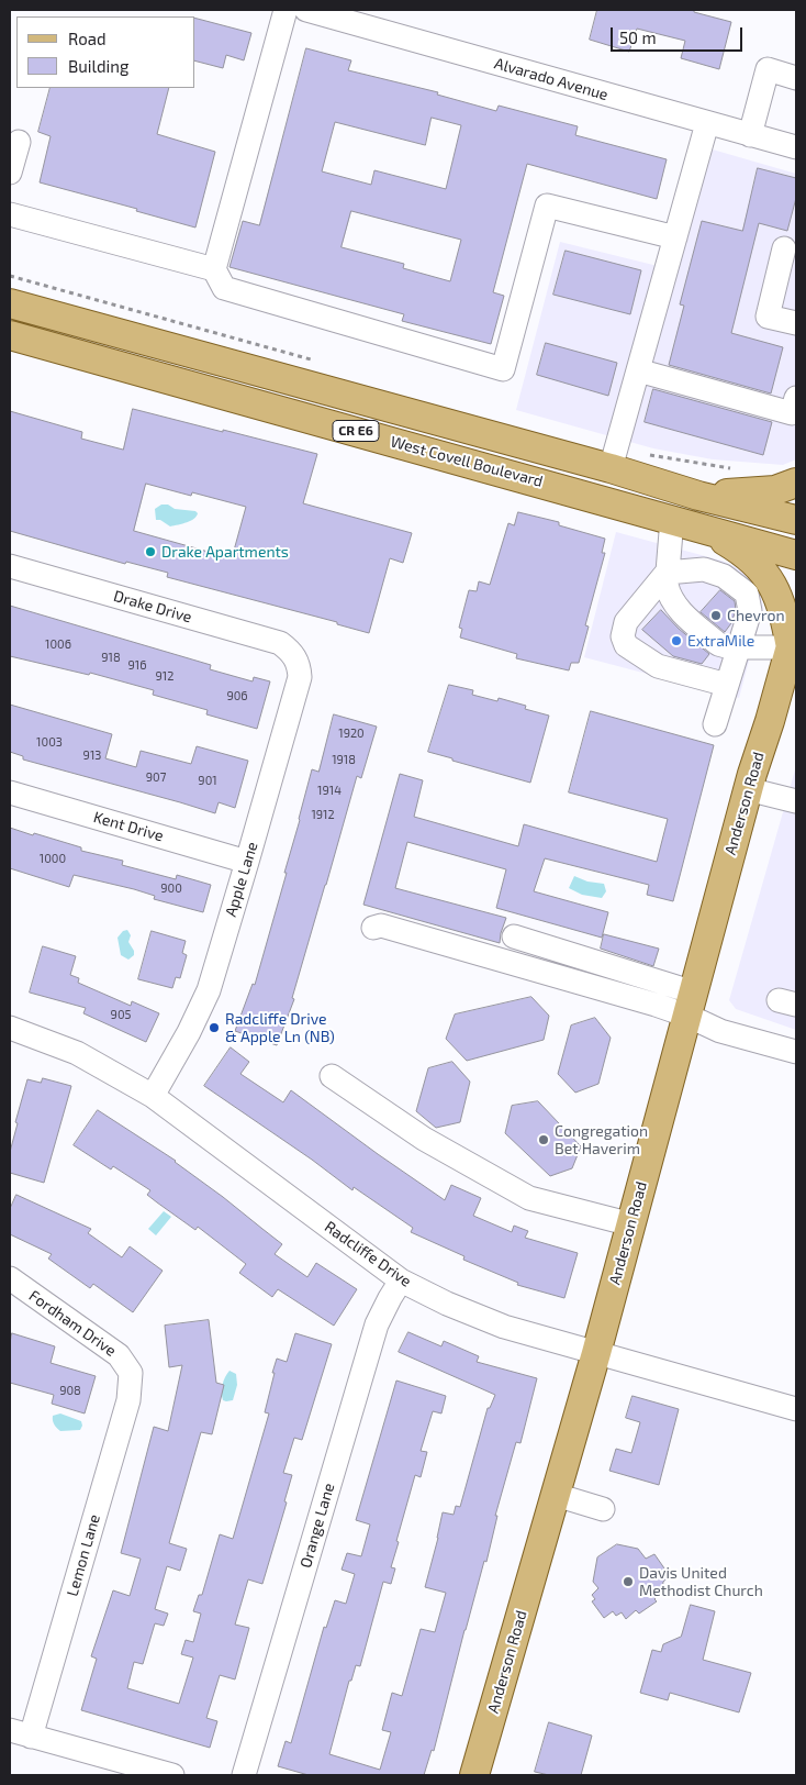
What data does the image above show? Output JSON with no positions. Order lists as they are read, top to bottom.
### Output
{
  "streets": {
    "main road": ["CR E6", "West Covell Boulevard", "Anderson Road"],
    "street": [
      "Alvarado Avenue",
      "Drake Drive",
      "Kent Drive",
      "Apple Lane",
      "Radcliffe Drive",
      "Fordham Drive",
      "Orange Lane",
      "Lemon Lane"
    ]
  },
  "crossings": [
    ["Drake Drive", "Apple Lane"],
    ["Anderson Road", "Radcliffe Drive"],
    ["Kent Drive", "Apple Lane"],
    ["Apple Lane", "Radcliffe Drive"],
    ["Radcliffe Drive", "Orange Lane"],
    ["Fordham Drive", "Lemon Lane"]
  ],
  "places": [
    "Drake Apartments",
    "Chevron",
    "ExtraMile",
    "Radcliffe Drive & Apple Ln (NB)",
    "Congregation Bet Haverim",
    "Davis United Methodist Church"
  ],
  "house_numbers": [
    "1006",
    "918",
    "916",
    "912",
    "906",
    "1920",
    "1003",
    "913",
    "1918",
    "907",
    "901",
    "1914",
    "1912",
    "1000",
    "900",
    "905",
    "908"
  ],
  "legend": ["Road", "Building"],
  "scale_bar": "50 m"
}
